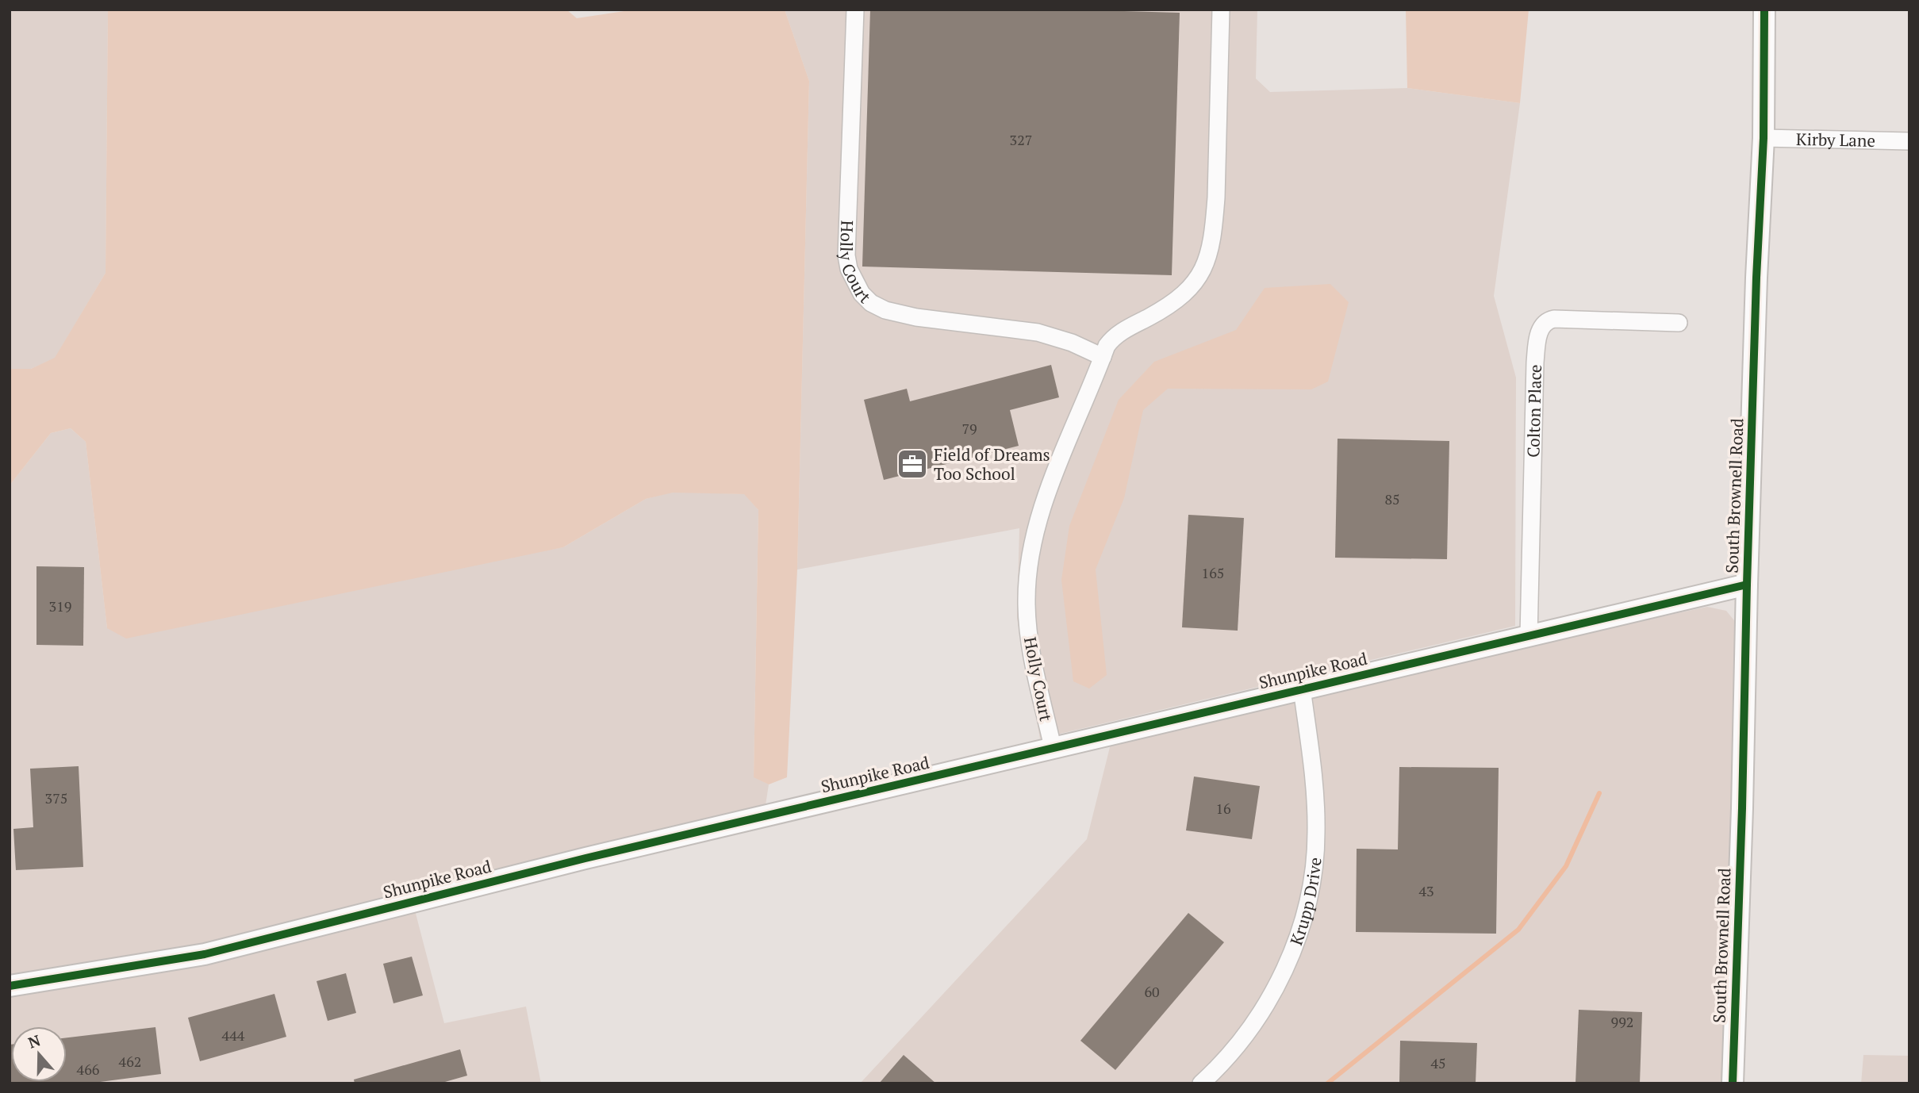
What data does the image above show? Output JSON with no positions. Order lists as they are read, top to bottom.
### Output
{
  "streets": {
    "street": [
      "Kirby Lane",
      "Holly Court",
      "Colton Place",
      "South Brownell Road",
      "Shunpike Road",
      "Krupp Drive"
    ]
  },
  "crossings": [
    ["Kirby Lane", "South Brownell Road"],
    ["Holly Court", "Shunpike Road"],
    ["Colton Place", "Shunpike Road"],
    ["South Brownell Road", "Shunpike Road"],
    ["Shunpike Road", "Krupp Drive"]
  ],
  "places": {
    "office": ["Field of Dreams Too School"]
  },
  "house_numbers": [
    "327",
    "79",
    "85",
    "165",
    "319",
    "375",
    "16",
    "43",
    "60",
    "992",
    "444",
    "462",
    "45",
    "466"
  ],
  "north": "top"
}
